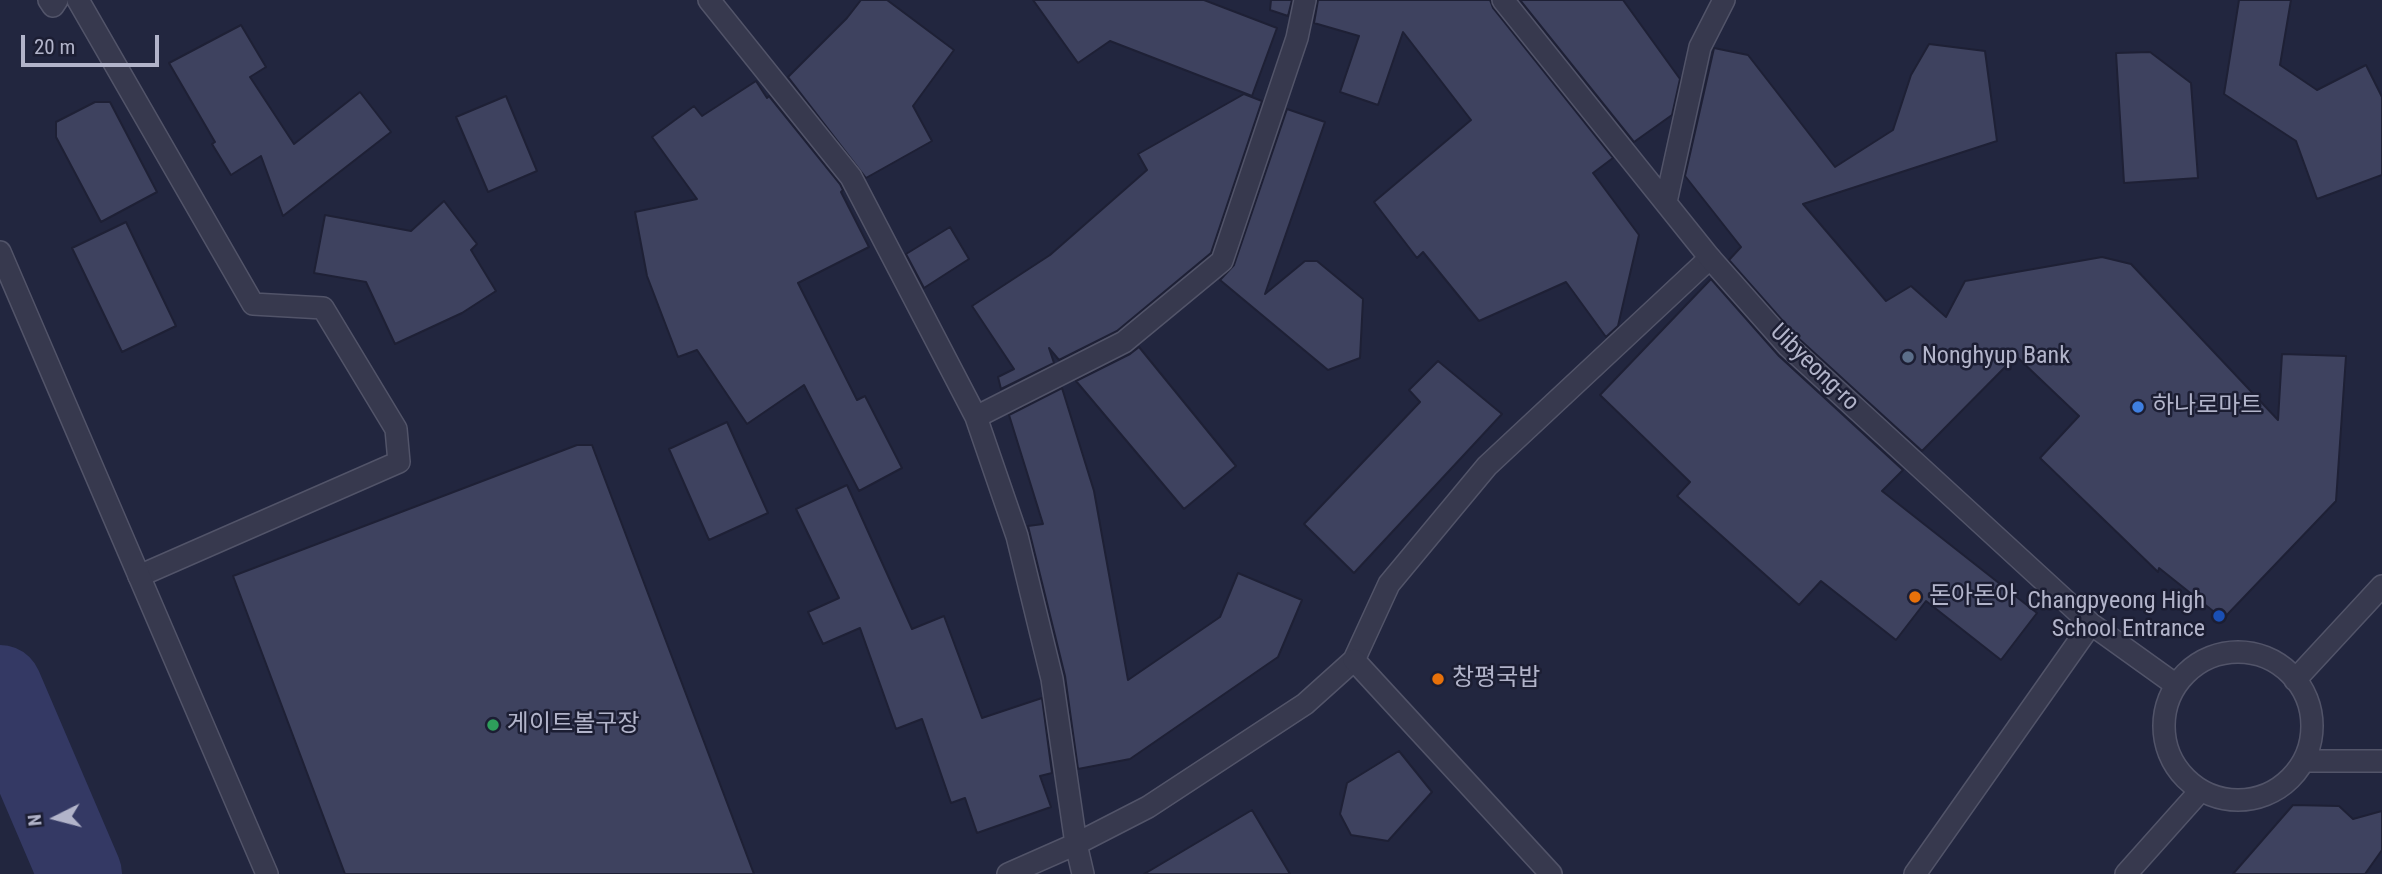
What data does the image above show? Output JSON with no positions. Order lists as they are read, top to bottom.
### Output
{
  "streets": {
    "street": ["Uibyeong-ro"]
  },
  "places": [
    "Nonghyup Bank",
    "하나로마트",
    "돈아돈아",
    "Changpyeong High School Entrance",
    "창평국밥",
    "게이트볼구장"
  ],
  "scale_bar": "20 m",
  "north": "left"
}
